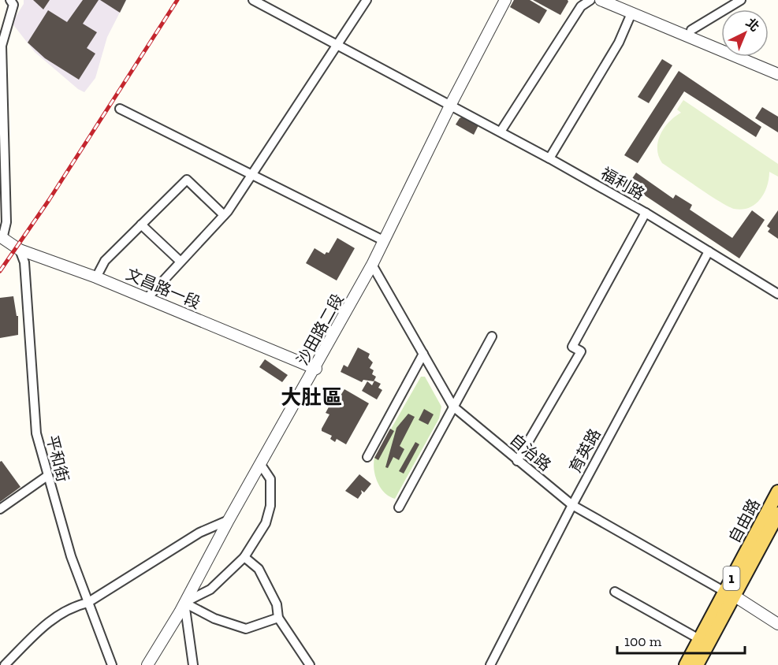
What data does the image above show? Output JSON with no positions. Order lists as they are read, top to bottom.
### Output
{
  "streets": {
    "main road": ["自由路", "1"],
    "street": [
      "福利路",
      "文昌路一段",
      "沙田路二段",
      "育英路",
      "自治路",
      "平和街"
    ]
  },
  "crossings": [
    ["福利路", "沙田路二段"],
    ["福利路", "育英路"],
    ["文昌路一段", "沙田路二段"],
    ["文昌路一段", "平和街"],
    ["沙田路二段", "自治路"],
    ["育英路", "自治路"],
    ["自治路", "自由路"]
  ],
  "districts": ["大肚區"],
  "scale_bar": "100 m",
  "north": "top right"
}
